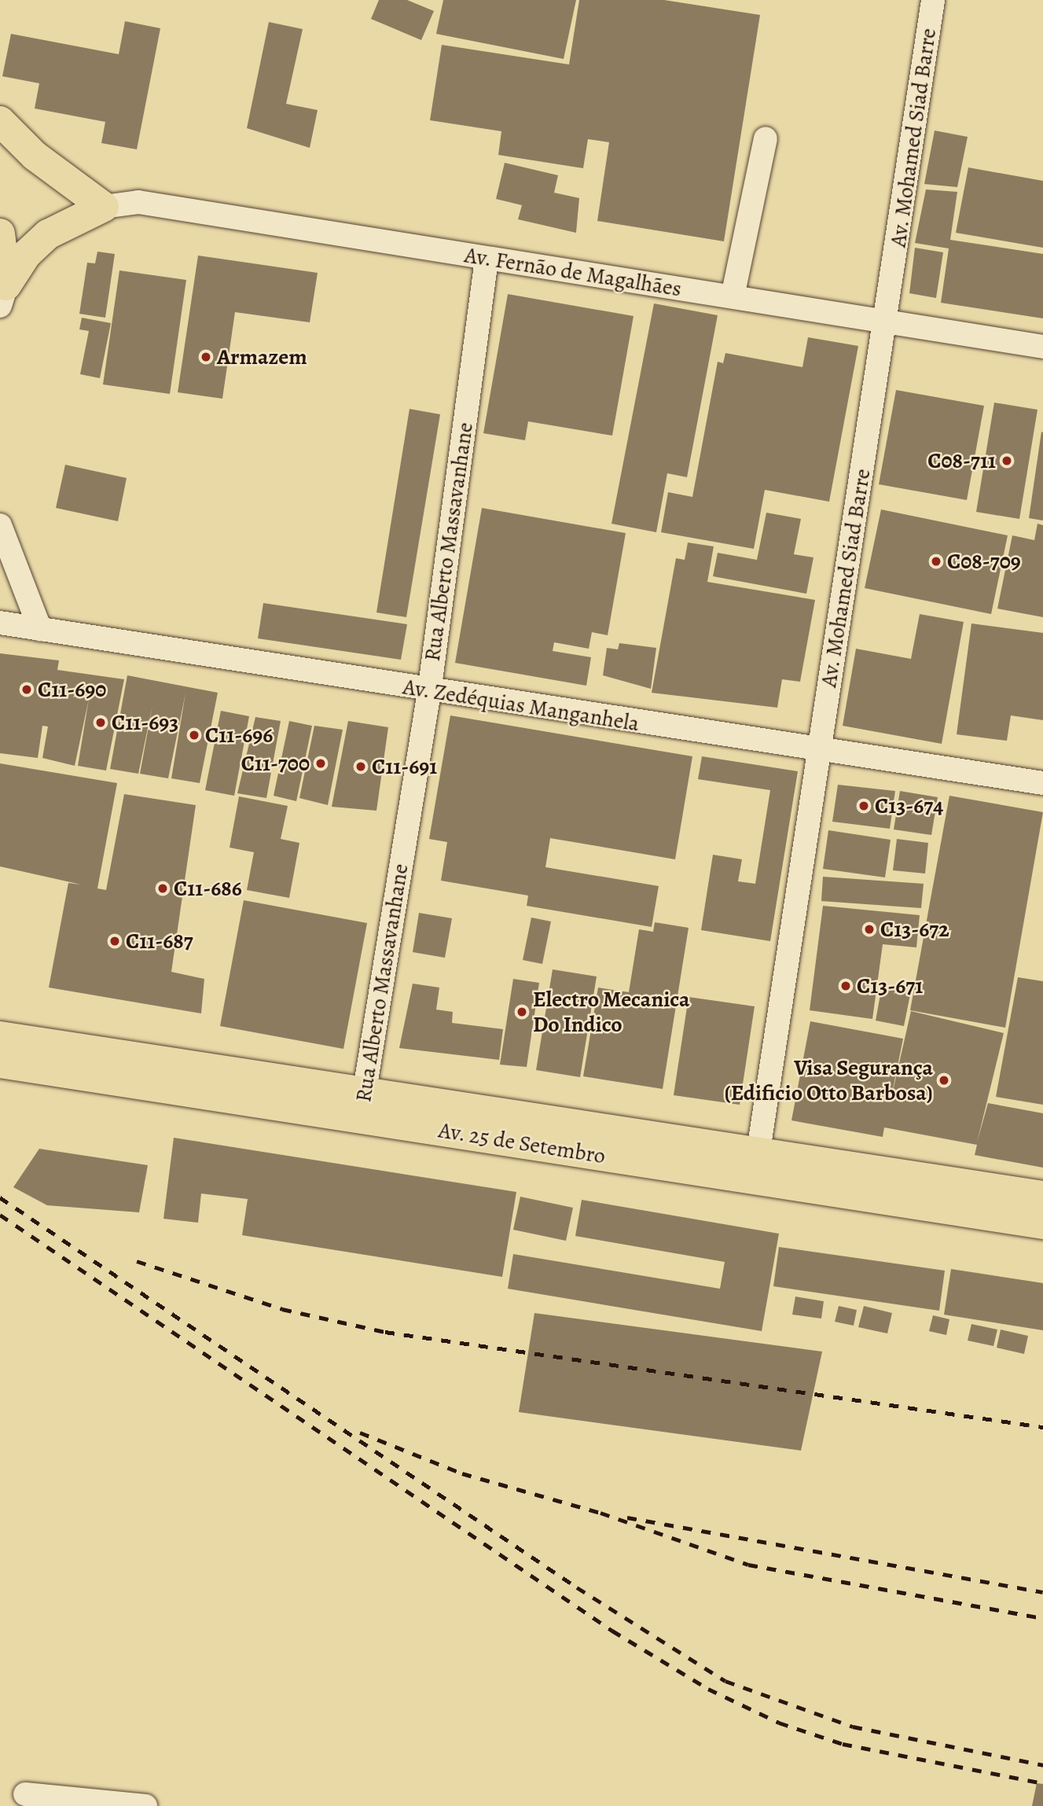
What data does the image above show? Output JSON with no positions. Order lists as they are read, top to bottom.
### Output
{
  "streets": {
    "main road": ["Av. 25 de Setembro"],
    "street": [
      "Av. Mohamed Siad Barre",
      "Av. Fernão de Magalhães",
      "Rua Alberto Massavanhane",
      "Av. Zedéquias Manganhela"
    ]
  },
  "crossings": [
    ["Av. Mohamed Siad Barre", "Av. Fernão de Magalhães"],
    ["Av. Mohamed Siad Barre", "Av. Zedéquias Manganhela"],
    ["Av. Mohamed Siad Barre", "Av. 25 de Setembro"],
    ["Av. Fernão de Magalhães", "Rua Alberto Massavanhane"],
    ["Rua Alberto Massavanhane", "Av. Zedéquias Manganhela"],
    ["Rua Alberto Massavanhane", "Av. 25 de Setembro"]
  ],
  "places": [
    "Armazem",
    "C08-711",
    "C08-709",
    "C11-690",
    "C11-693",
    "C11-696",
    "C11-700",
    "C11-691",
    "C13-674",
    "C11-686",
    "C13-672",
    "C11-687",
    "C13-671",
    "Electro Mecanica Do Indico",
    "Visa Segurança (Edificio Otto Barbosa)"
  ]
}
